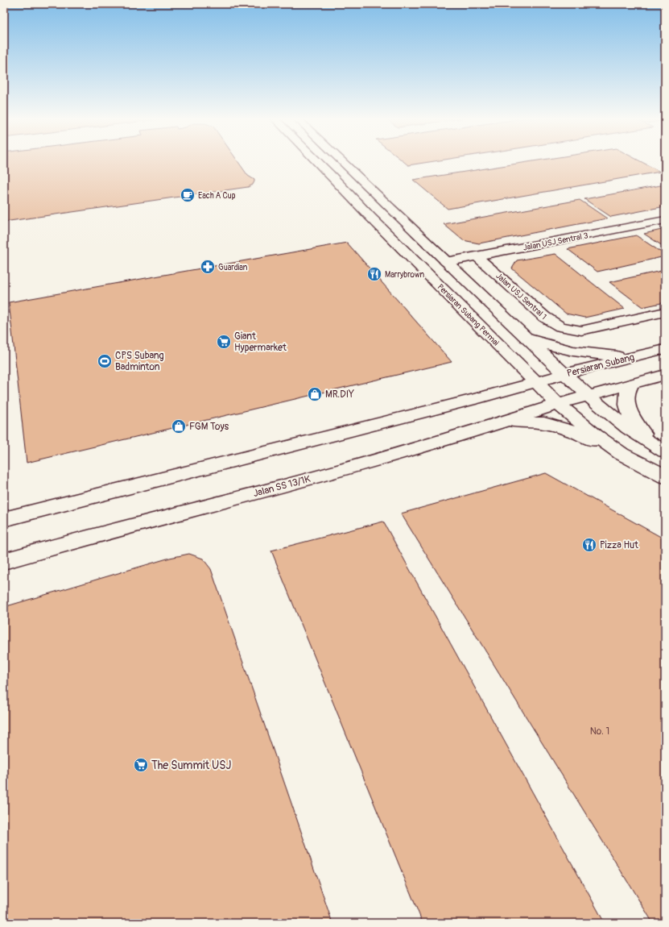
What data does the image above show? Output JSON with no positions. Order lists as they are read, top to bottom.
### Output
{
  "streets": {
    "main road": [
      "Jalan USJ Sentral 3",
      "Jalan USJ Sentral 1",
      "Persiaran Subang Permai",
      "Persiaran Subang",
      "Jalan SS 13/1K"
    ]
  },
  "crossings": [
    ["Jalan USJ Sentral 3", "Jalan USJ Sentral 1"],
    ["Persiaran Subang Permai", "Persiaran Subang"],
    ["Persiaran Subang Permai", "Jalan SS 13/1K"]
  ],
  "places": {
    "cafe": ["Each A Cup"],
    "pharmacy": ["Guardian"],
    "restaurant": ["Marrybrown", "Pizza Hut"],
    "supermarket": ["Giant Hypermarket", "The Summit USJ"],
    "sports": ["CPS Subang Badminton"],
    "shop": ["MR.DIY", "FGM Toys"]
  },
  "house_numbers": ["No. 1"]
}
